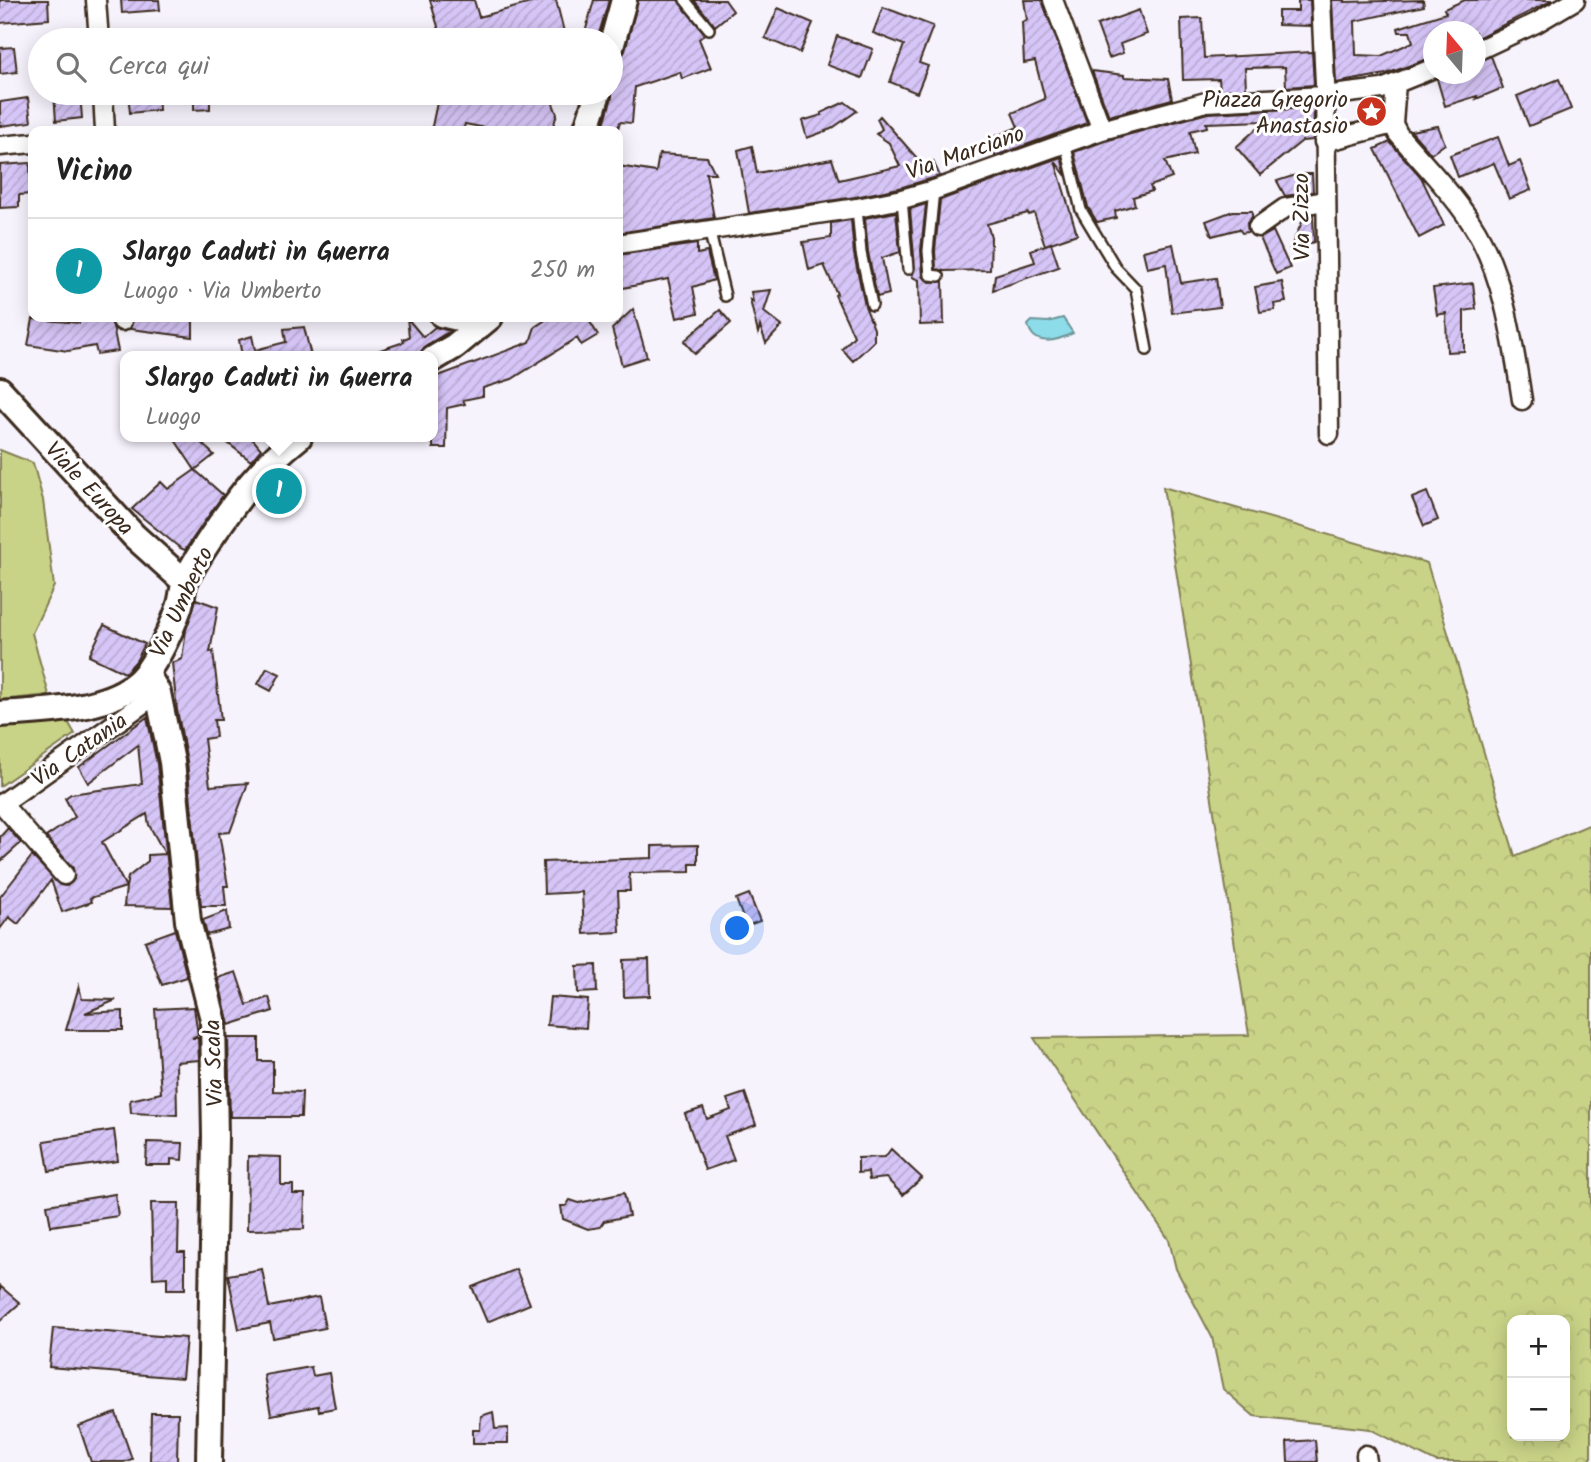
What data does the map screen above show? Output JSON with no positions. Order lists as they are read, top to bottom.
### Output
{
  "streets": {
    "main road": [
      "Viale Europa",
      "Via Umberto",
      "Via Catania",
      "Via Scala"
    ],
    "street": ["Via Marciano", "Via Zizzo"]
  },
  "crossings": [
    ["Via Marciano", "Via Zizzo"],
    ["Viale Europa", "Via Umberto"],
    ["Via Umberto", "Via Catania"],
    ["Via Umberto", "Via Scala"],
    ["Via Catania", "Via Scala"]
  ],
  "places": {
    "place": ["Piazza Gregorio Anastasio"]
  },
  "north": "top",
  "page": {
    "search": "Cerca qui",
    "heading": "Vicino",
    "list": [
      {
        "mark": "1",
        "name": "Slargo Caduti in Guerra",
        "note": "Luogo · Via Umberto",
        "value": "250 m"
      }
    ],
    "popup": ["Slargo Caduti in Guerra", "Luogo"],
    "pins": "1",
    "map_buttons": ["+", "−"]
  }
}
